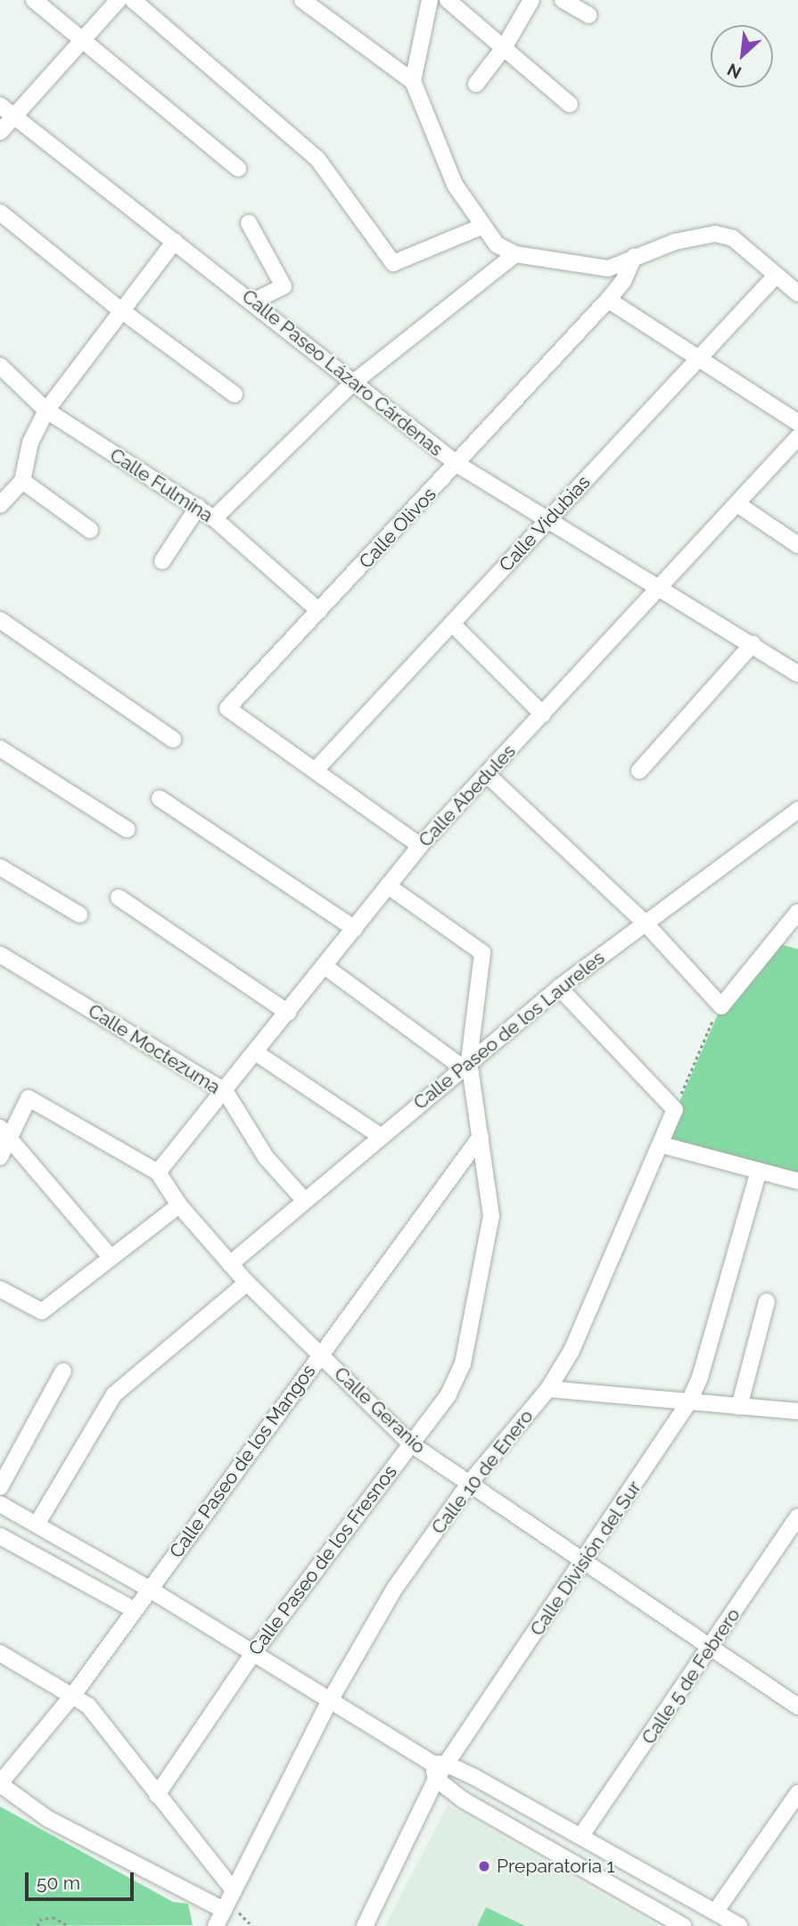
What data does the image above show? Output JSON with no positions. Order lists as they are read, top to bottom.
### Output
{
  "streets": {
    "street": [
      "Calle Paseo Lázaro Cárdenas",
      "Calle Fulmina",
      "Calle Vidubias",
      "Calle Olivos",
      "Calle Abedules",
      "Calle Paseo de los Laureles",
      "Calle Moctezuma",
      "Calle Geranio",
      "Calle Paseo de los Mangos",
      "Calle 10 de Enero",
      "Calle División del Sur",
      "Calle Paseo de los Fresnos",
      "Calle 5 de Febrero"
    ]
  },
  "crossings": [
    ["Calle Paseo Lázaro Cárdenas", "Calle Vidubias"],
    ["Calle Paseo Lázaro Cárdenas", "Calle Olivos"],
    ["Calle Paseo Lázaro Cárdenas", "Calle Abedules"],
    ["Calle Fulmina", "Calle Olivos"],
    ["Calle Vidubias", "Calle Olivos"],
    ["Calle Abedules", "Calle Moctezuma"],
    ["Calle Abedules", "Calle Geranio"],
    ["Calle Abedules", "Calle Paseo de los Fresnos"],
    ["Calle Paseo de los Laureles", "Calle Moctezuma"],
    ["Calle Paseo de los Laureles", "Calle Geranio"],
    ["Calle Paseo de los Laureles", "Calle Paseo de los Fresnos"],
    ["Calle Geranio", "Calle Paseo de los Mangos"],
    ["Calle Geranio", "Calle 10 de Enero"],
    ["Calle Geranio", "Calle División del Sur"],
    ["Calle Geranio", "Calle Paseo de los Fresnos"],
    ["Calle Geranio", "Calle 5 de Febrero"],
    ["Calle Paseo de los Mangos", "Calle Paseo de los Fresnos"]
  ],
  "places": ["Preparatoria 1"],
  "scale_bar": "50 m",
  "north": "bottom left"
}
